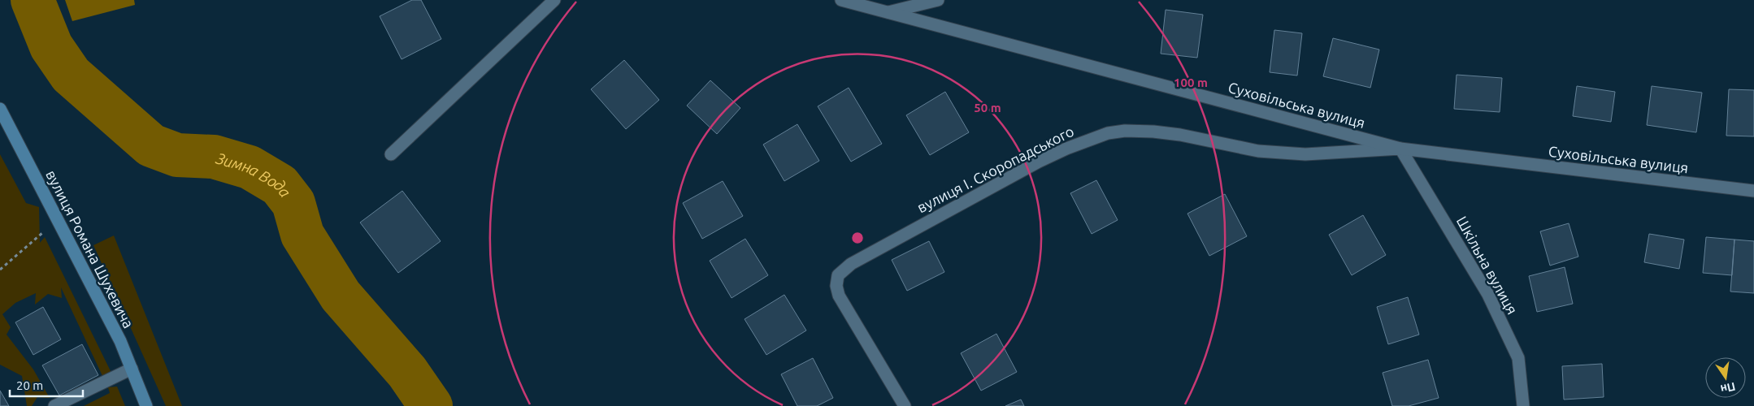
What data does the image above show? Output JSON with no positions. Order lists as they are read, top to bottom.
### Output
{
  "streets": {
    "main road": ["вулиця Романа Шухевича"],
    "street": ["Суховільська вулиця", "вулиця І. Скоропадського", "Шкільна вулиця"]
  },
  "crossings": [
    ["Суховільська вулиця", "вулиця І. Скоропадського"],
    ["Суховільська вулиця", "Шкільна вулиця"],
    ["вулиця І. Скоропадського", "Шкільна вулиця"]
  ],
  "water": ["Зимна Вода"],
  "scale_bar": "20 m",
  "north": "bottom",
  "rings": ["100 m", "50 m"]
}
